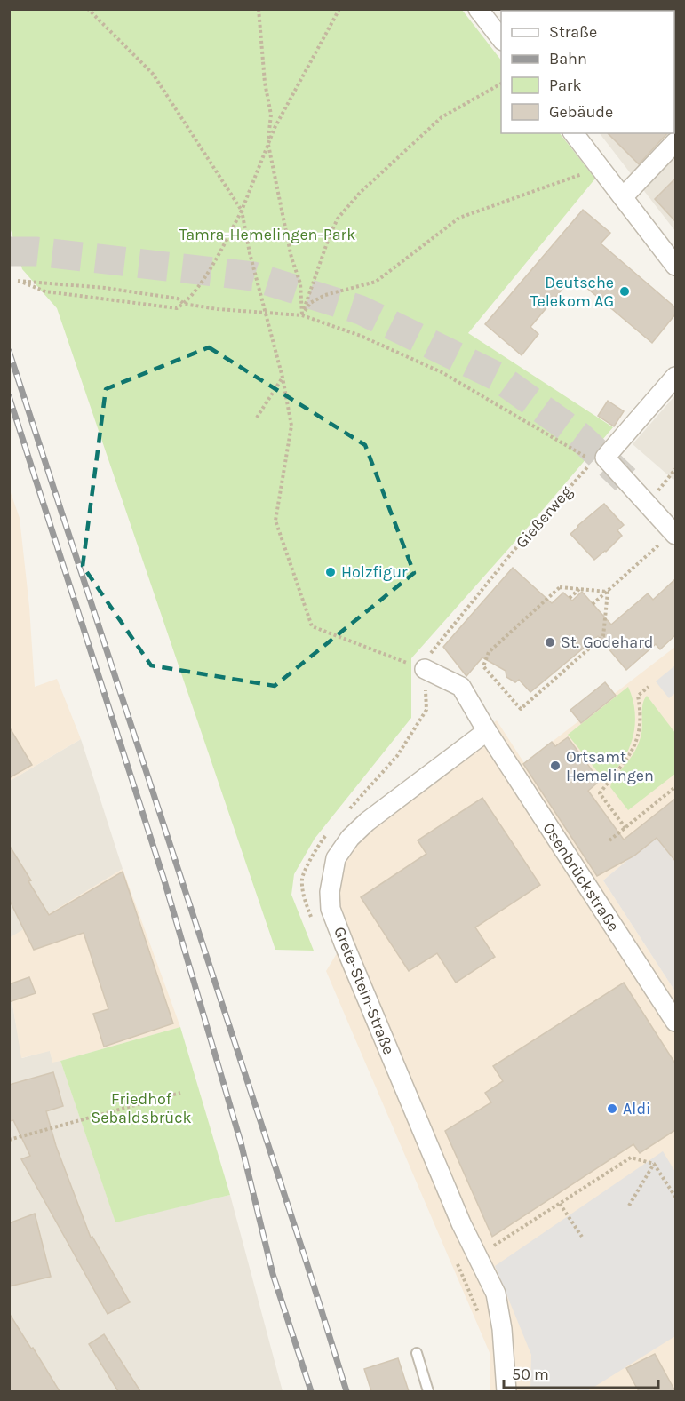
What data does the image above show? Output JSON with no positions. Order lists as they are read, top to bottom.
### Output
{
  "streets": {
    "street": ["Osenbrückstraße", "Grete-Stein-Straße"],
    "path": ["Gießerweg"]
  },
  "crossings": [
    ["Osenbrückstraße", "Grete-Stein-Straße"]
  ],
  "parks": ["Tamra-Hemelingen-Park", "Friedhof Sebaldsbrück"],
  "places": [
    "Deutsche Telekom AG",
    "Holzfigur",
    "St. Godehard",
    "Ortsamt Hemelingen",
    "Aldi"
  ],
  "legend": [
    "Straße",
    "Bahn",
    "Park",
    "Gebäude"
  ],
  "scale_bar": "50 m"
}
